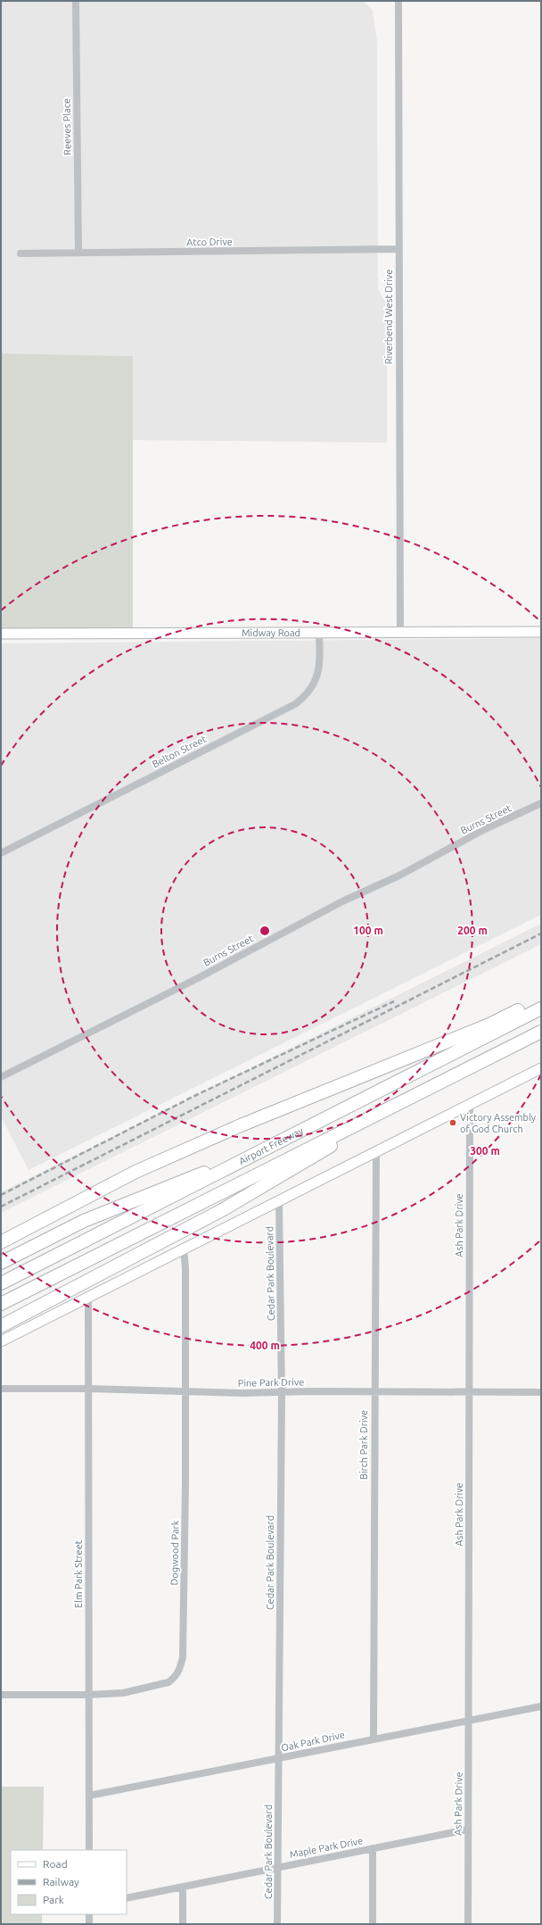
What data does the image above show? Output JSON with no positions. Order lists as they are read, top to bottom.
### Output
{
  "streets": {
    "highway": ["Airport Freeway"],
    "main road": ["Midway Road"],
    "street": [
      "Reeves Place",
      "Atco Drive",
      "Riverbend West Drive",
      "Belton Street",
      "Burns Street",
      "Ash Park Drive",
      "Cedar Park Boulevard",
      "Pine Park Drive",
      "Birch Park Drive",
      "Dogwood Park",
      "Elm Park Street",
      "Oak Park Drive",
      "Maple Park Drive"
    ]
  },
  "crossings": [
    ["Reeves Place", "Atco Drive"],
    ["Atco Drive", "Riverbend West Drive"],
    ["Riverbend West Drive", "Midway Road"],
    ["Midway Road", "Belton Street"],
    ["Ash Park Drive", "Pine Park Drive"],
    ["Ash Park Drive", "Oak Park Drive"],
    ["Ash Park Drive", "Maple Park Drive"],
    ["Cedar Park Boulevard", "Pine Park Drive"],
    ["Cedar Park Boulevard", "Oak Park Drive"],
    ["Cedar Park Boulevard", "Maple Park Drive"],
    ["Pine Park Drive", "Birch Park Drive"],
    ["Pine Park Drive", "Dogwood Park"],
    ["Pine Park Drive", "Elm Park Street"],
    ["Birch Park Drive", "Oak Park Drive"],
    ["Dogwood Park", "Elm Park Street"],
    ["Elm Park Street", "Oak Park Drive"]
  ],
  "places": ["Victory Assembly of God Church"],
  "legend": ["Road", "Railway", "Park"],
  "rings": [
    "100 m",
    "200 m",
    "300 m",
    "400 m"
  ]
}
